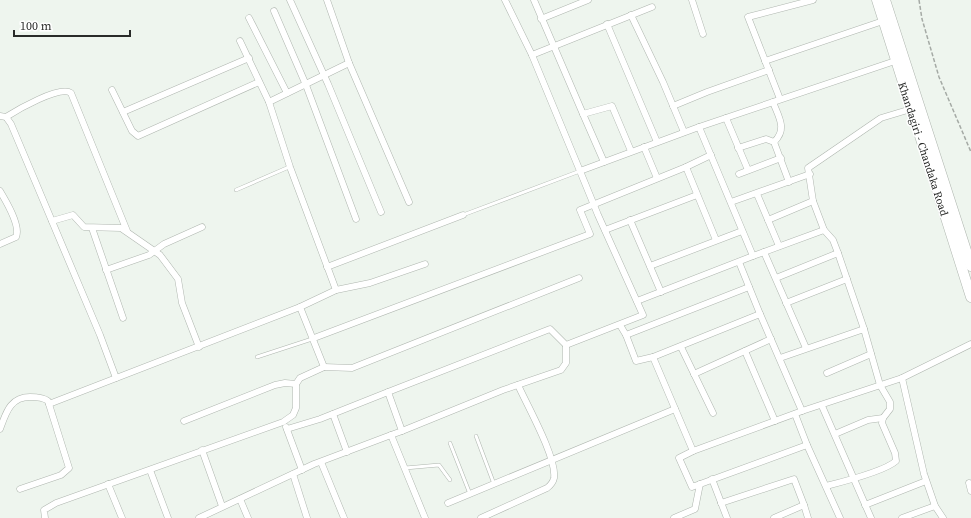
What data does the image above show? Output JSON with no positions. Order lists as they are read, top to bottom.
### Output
{
  "streets": {
    "main road": ["Khandagiri - Chandaka Road"]
  },
  "scale_bar": "100 m"
}
